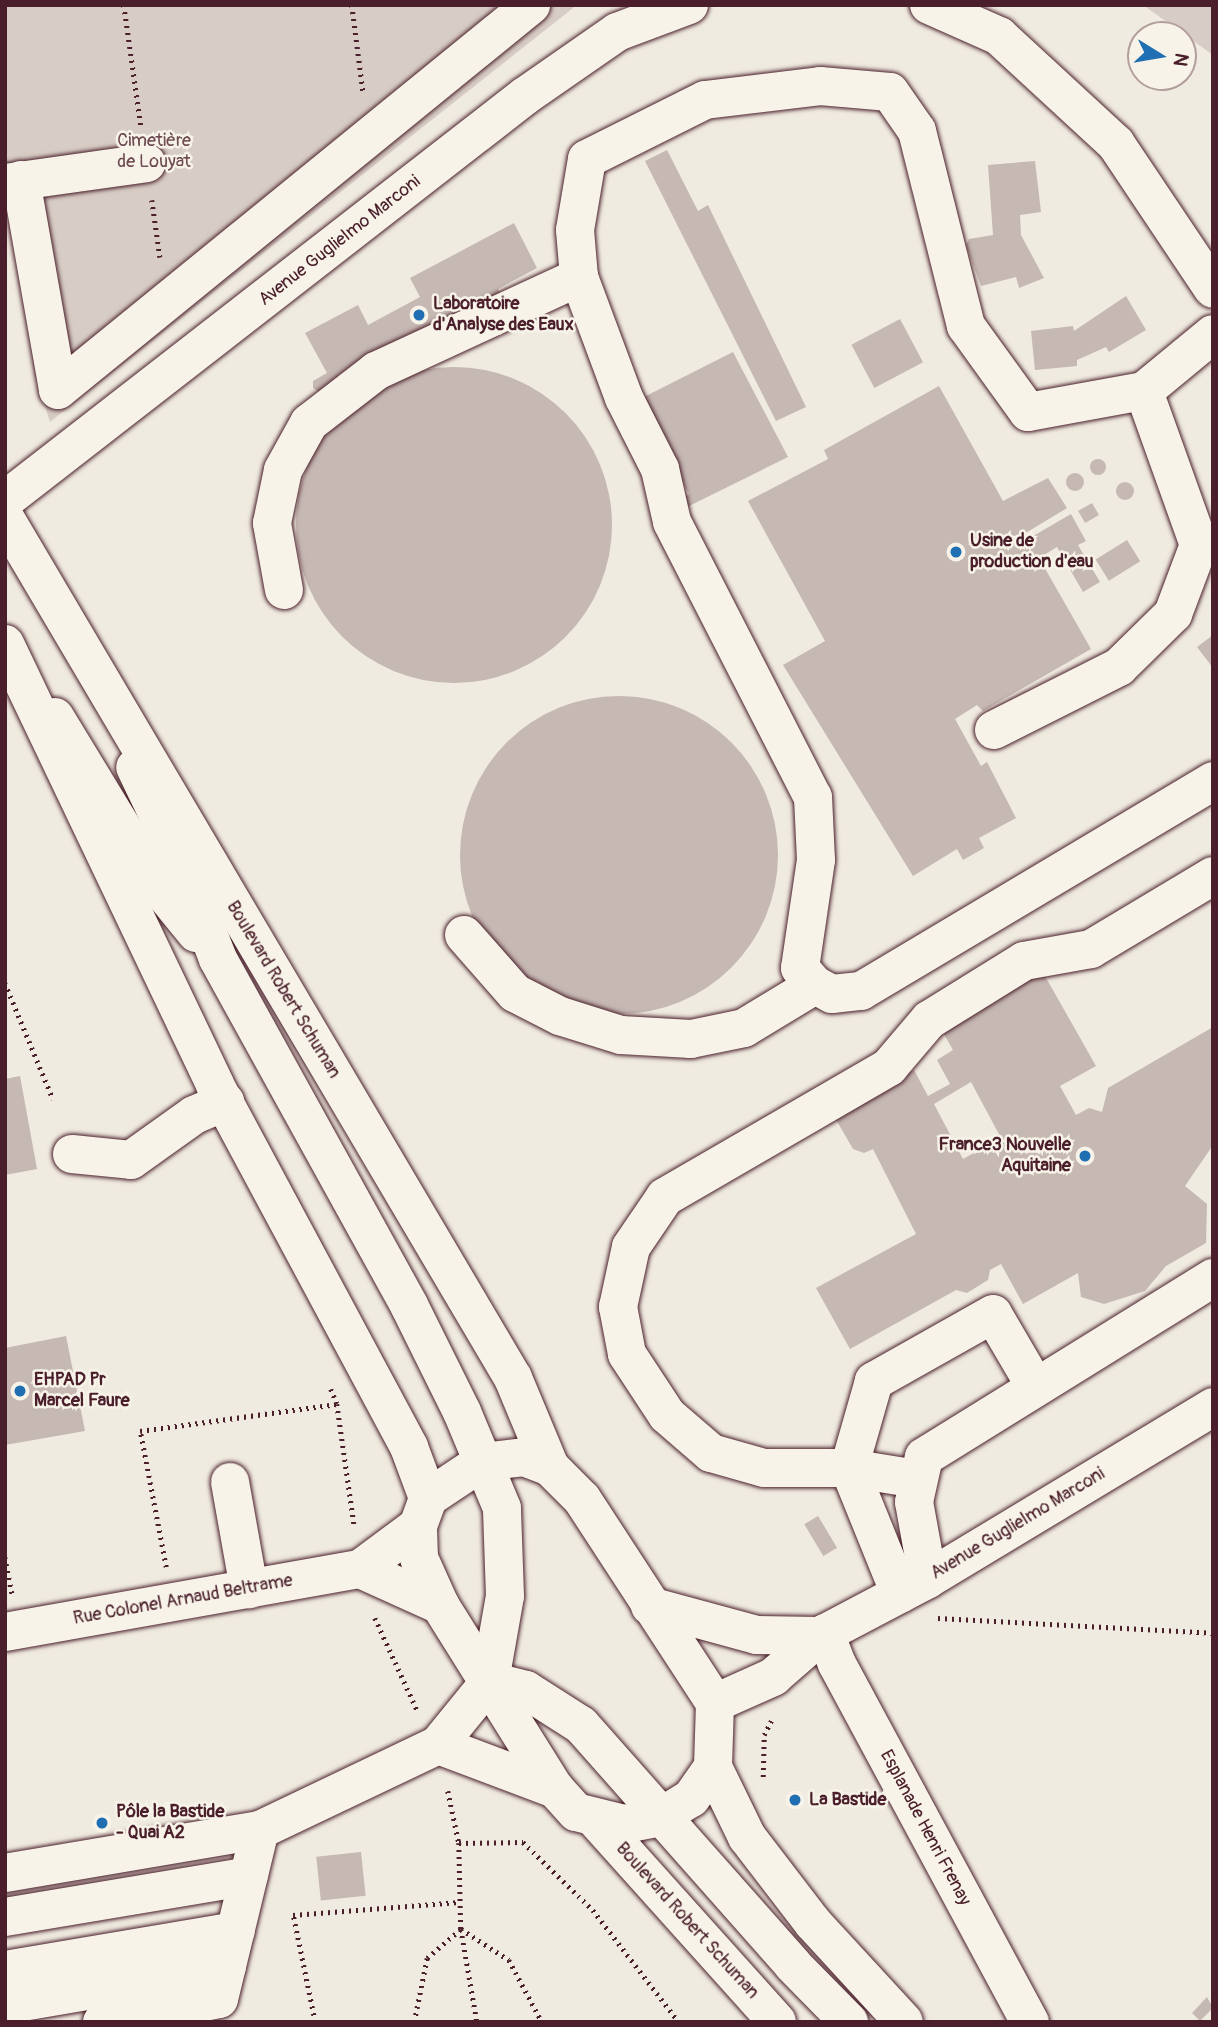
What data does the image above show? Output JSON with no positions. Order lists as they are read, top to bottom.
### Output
{
  "streets": {
    "main road": [
      "Avenue Guglielmo Marconi",
      "Boulevard Robert Schuman",
      "Rue Colonel Arnaud Beltrame",
      "Esplanade Henri Frenay"
    ]
  },
  "crossings": [
    ["Avenue Guglielmo Marconi", "Esplanade Henri Frenay"]
  ],
  "parks": ["Cimetière de Louyat"],
  "places": [
    "Laboratoire d'Analyse des Eaux",
    "Usine de production d'eau",
    "France3 Nouvelle Aquitaine",
    "EHPAD Pr Marcel Faure",
    "La Bastide",
    "Pôle la Bastide - Quai A2"
  ],
  "north": "right"
}
